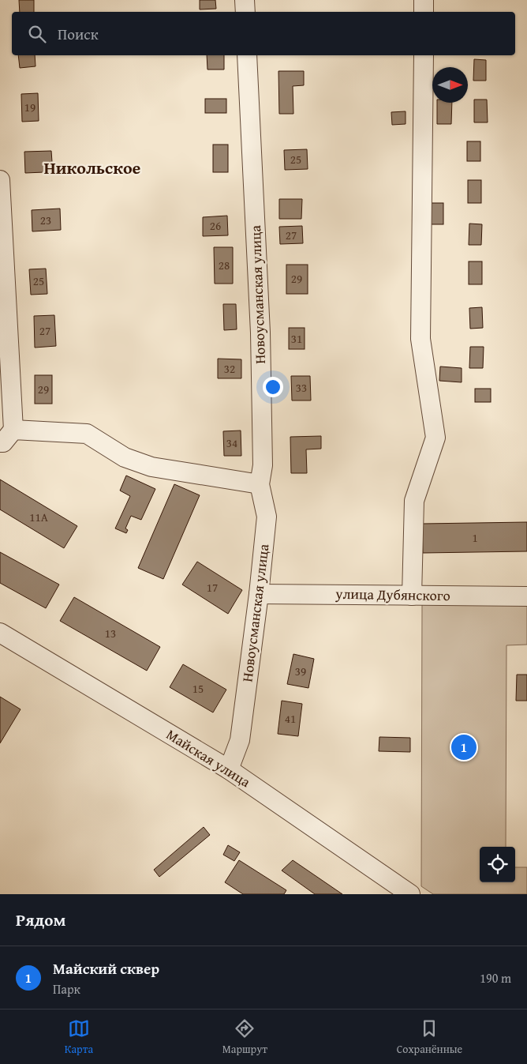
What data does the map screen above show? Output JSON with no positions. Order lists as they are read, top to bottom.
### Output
{
  "streets": {
    "street": ["Новоусманская улица", "улица Дубянского", "Майская улица"]
  },
  "crossings": [
    ["Новоусманская улица", "улица Дубянского"],
    ["Новоусманская улица", "Майская улица"]
  ],
  "districts": ["Никольское"],
  "house_numbers": [
    "19",
    "25",
    "23",
    "26",
    "27",
    "28",
    "29",
    "25",
    "27",
    "31",
    "32",
    "33",
    "29",
    "34",
    "11А",
    "1",
    "17",
    "13",
    "39",
    "15",
    "41"
  ],
  "north": "right",
  "page": {
    "search": "Поиск",
    "pins": "1",
    "heading": "Рядом",
    "list": [
      {
        "mark": "1",
        "name": "Майский сквер",
        "note": "Парк",
        "value": "190 m"
      }
    ],
    "nav": ["Карта", "Маршрут", "Сохранённые"]
  }
}
